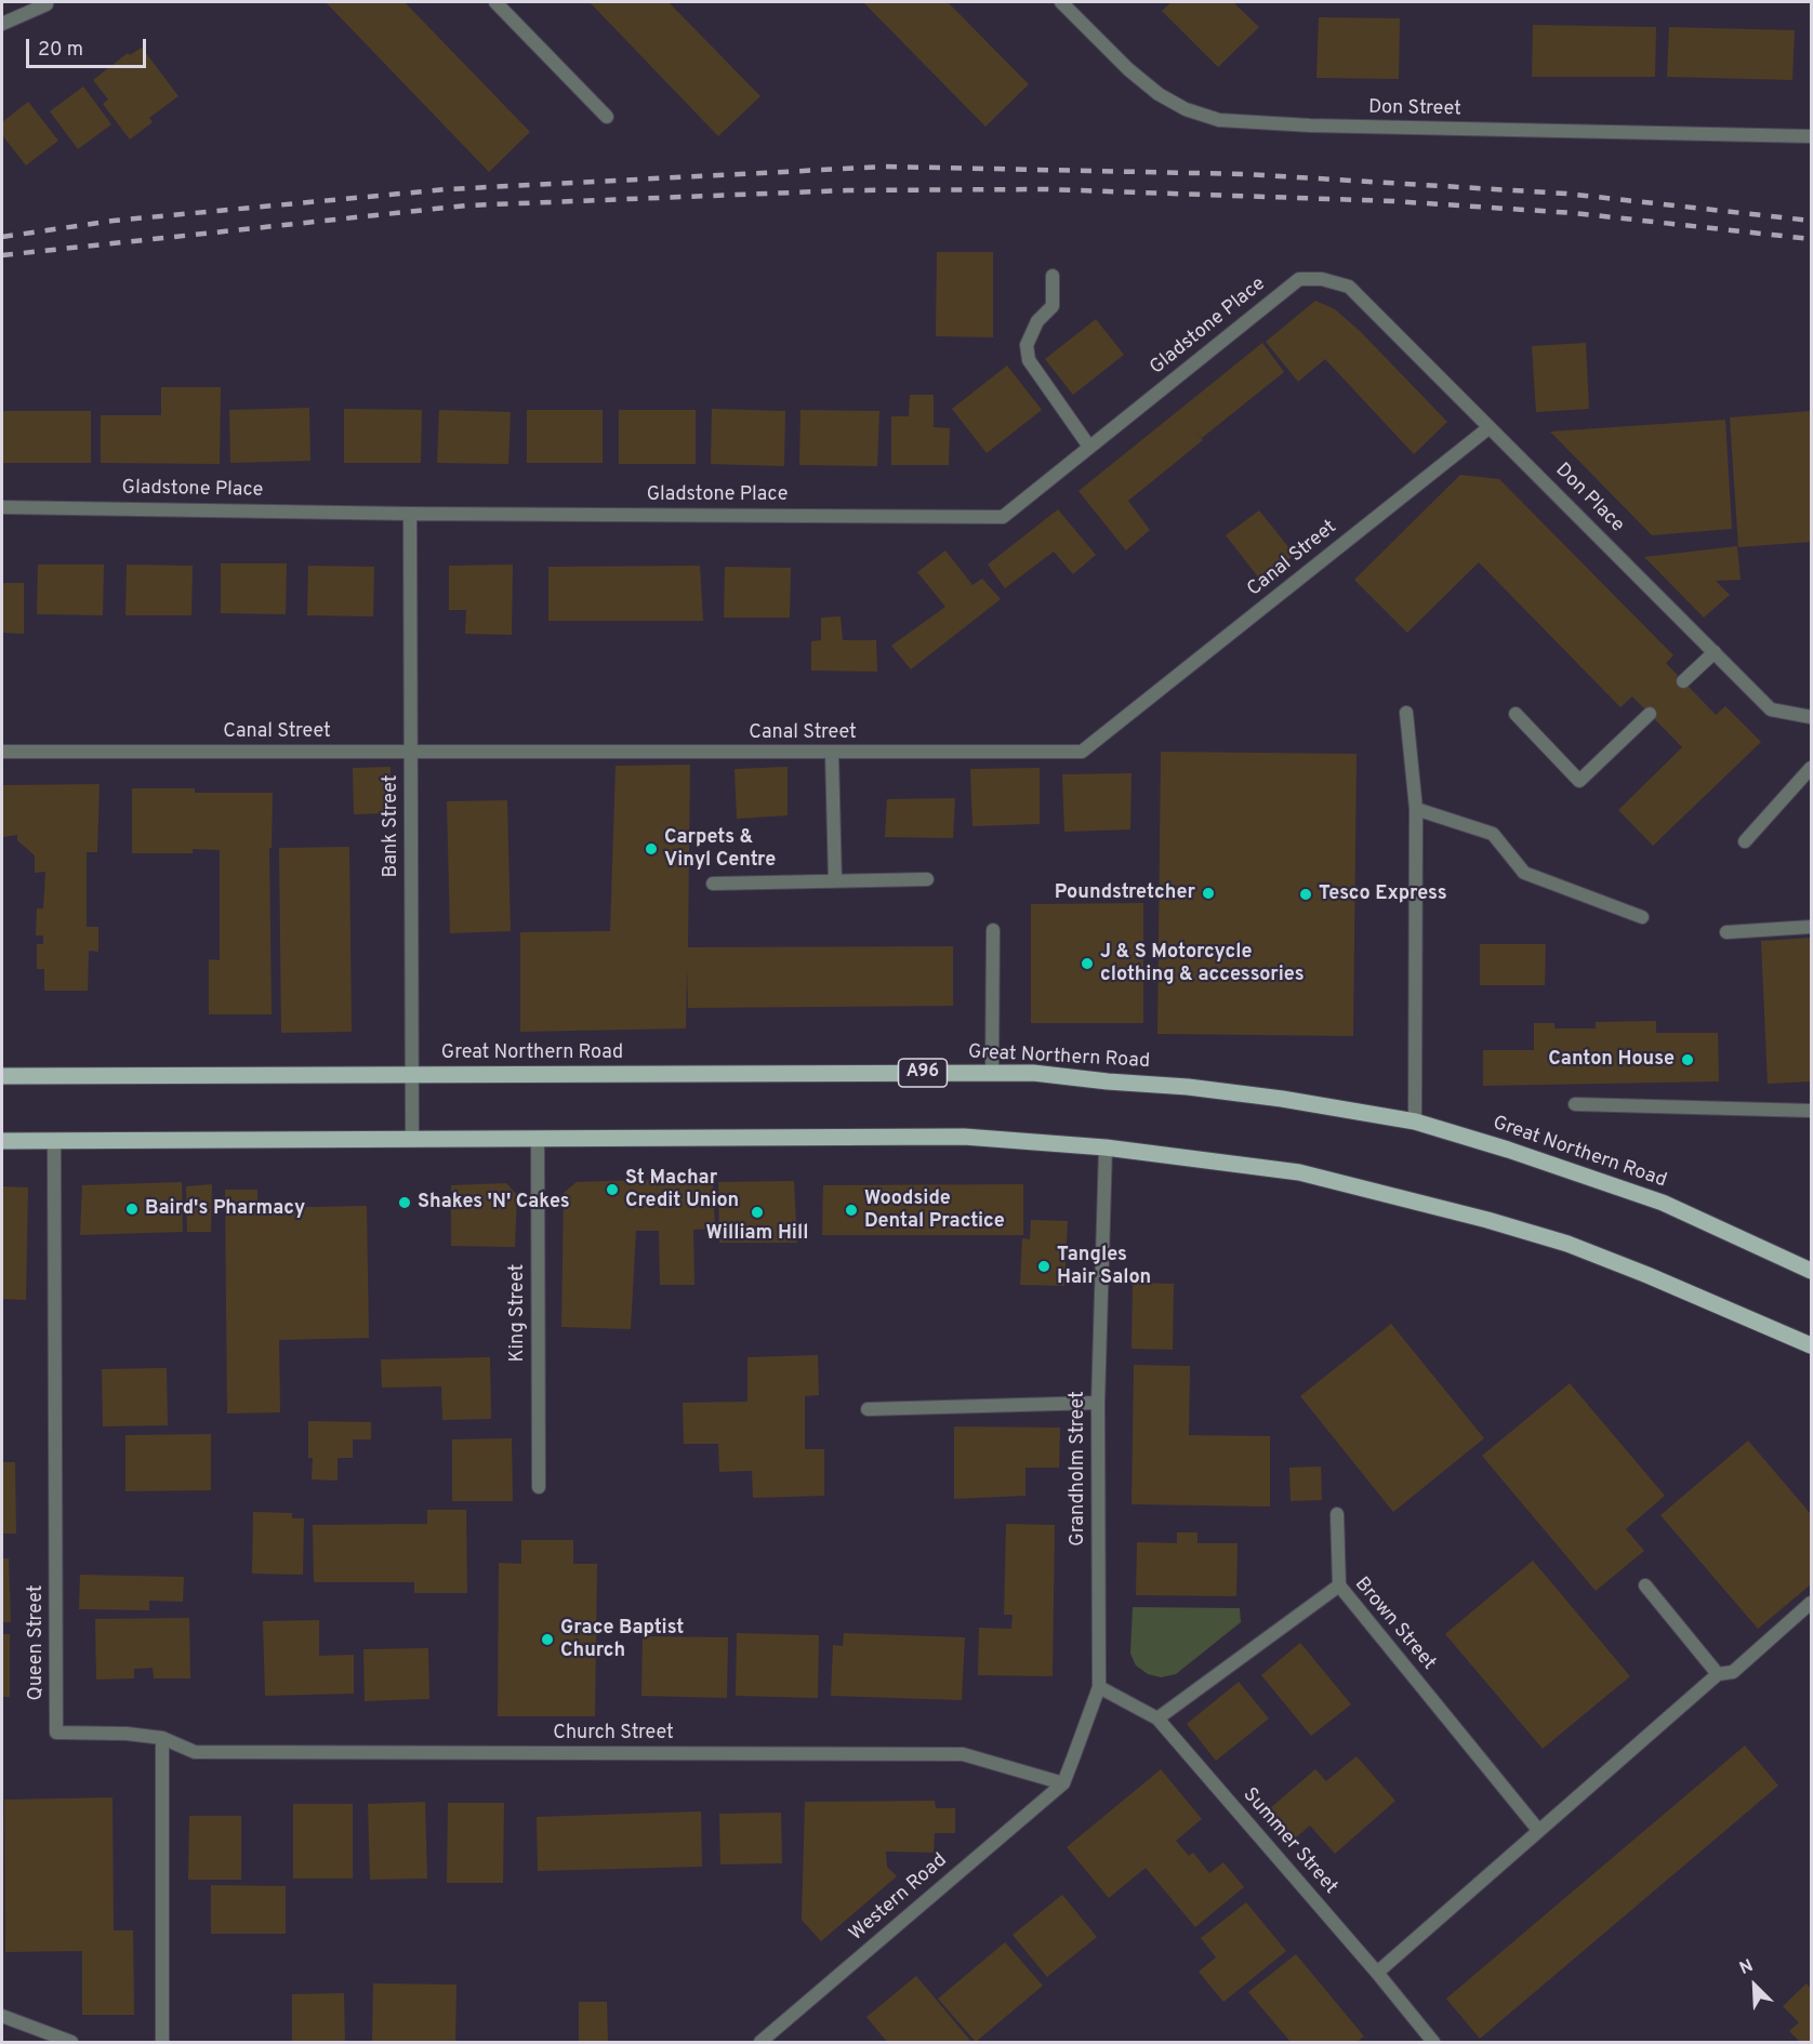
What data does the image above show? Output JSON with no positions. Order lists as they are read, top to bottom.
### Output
{
  "streets": {
    "main road": ["Great Northern Road", "A96"],
    "street": [
      "Don Street",
      "Gladstone Place",
      "Don Place",
      "Canal Street",
      "Bank Street",
      "King Street",
      "Grandholm Street",
      "Brown Street",
      "Queen Street",
      "Church Street",
      "Summer Street",
      "Western Road"
    ]
  },
  "crossings": [
    ["Gladstone Place", "Don Place"],
    ["Gladstone Place", "Bank Street"],
    ["Don Place", "Canal Street"],
    ["Canal Street", "Bank Street"],
    ["Bank Street", "Great Northern Road"],
    ["Grandholm Street", "Church Street"],
    ["Grandholm Street", "Summer Street"],
    ["Grandholm Street", "Western Road"],
    ["Brown Street", "Summer Street"],
    ["Queen Street", "Church Street"],
    ["Church Street", "Western Road"]
  ],
  "places": [
    "Carpets & Vinyl Centre",
    "Poundstretcher",
    "Tesco Express",
    "J & S Motorcycle clothing & accessories",
    "Canton House",
    "St Machar Credit Union",
    "Shakes 'N' Cakes",
    "Baird's Pharmacy",
    "Woodside Dental Practice",
    "William Hill",
    "Tangles Hair Salon",
    "Grace Baptist Church"
  ],
  "scale_bar": "20 m",
  "north": "top left"
}
